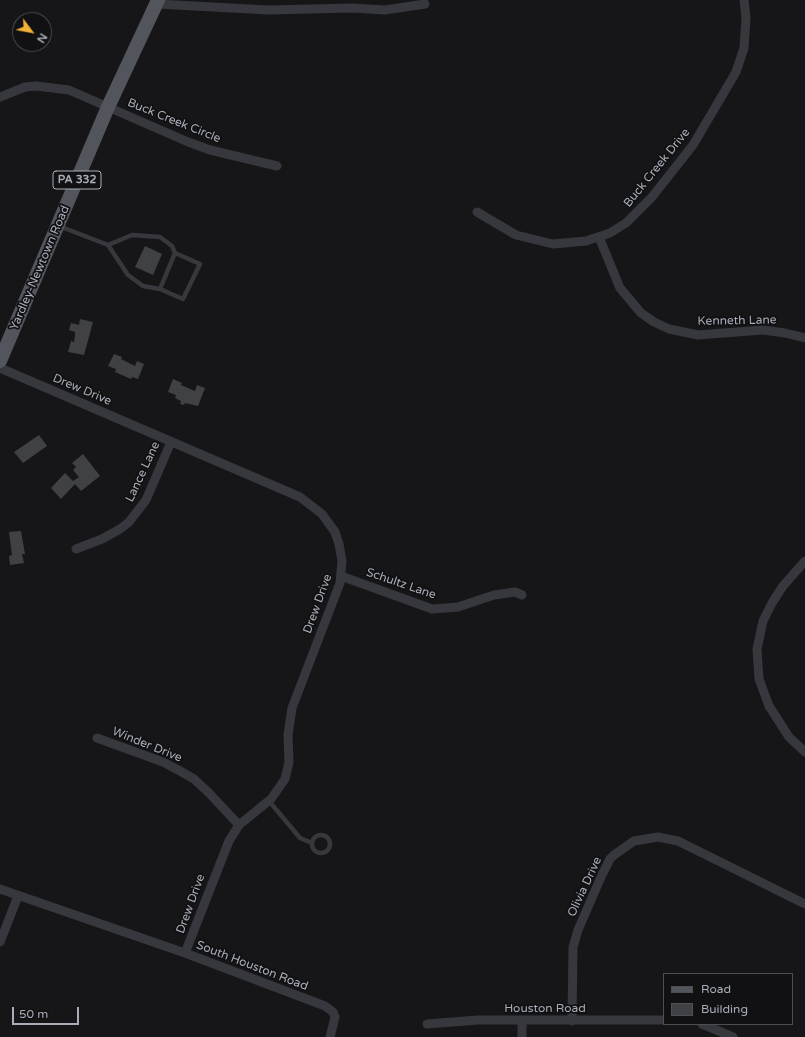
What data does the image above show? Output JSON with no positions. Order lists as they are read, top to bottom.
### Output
{
  "streets": {
    "main road": ["PA 332", "Yardley-Newtown Road"],
    "street": [
      "Buck Creek Circle",
      "Buck Creek Drive",
      "Kenneth Lane",
      "Drew Drive",
      "Lance Lane",
      "Schultz Lane",
      "Winder Drive",
      "Olivia Drive",
      "South Houston Road",
      "Houston Road"
    ]
  },
  "crossings": [
    ["Buck Creek Circle", "Yardley-Newtown Road"],
    ["Buck Creek Drive", "Kenneth Lane"],
    ["Drew Drive", "Lance Lane"],
    ["Drew Drive", "Schultz Lane"],
    ["Drew Drive", "Winder Drive"],
    ["Drew Drive", "South Houston Road"],
    ["Olivia Drive", "Houston Road"]
  ],
  "legend": ["Road", "Building"],
  "scale_bar": "50 m",
  "north": "bottom right"
}
